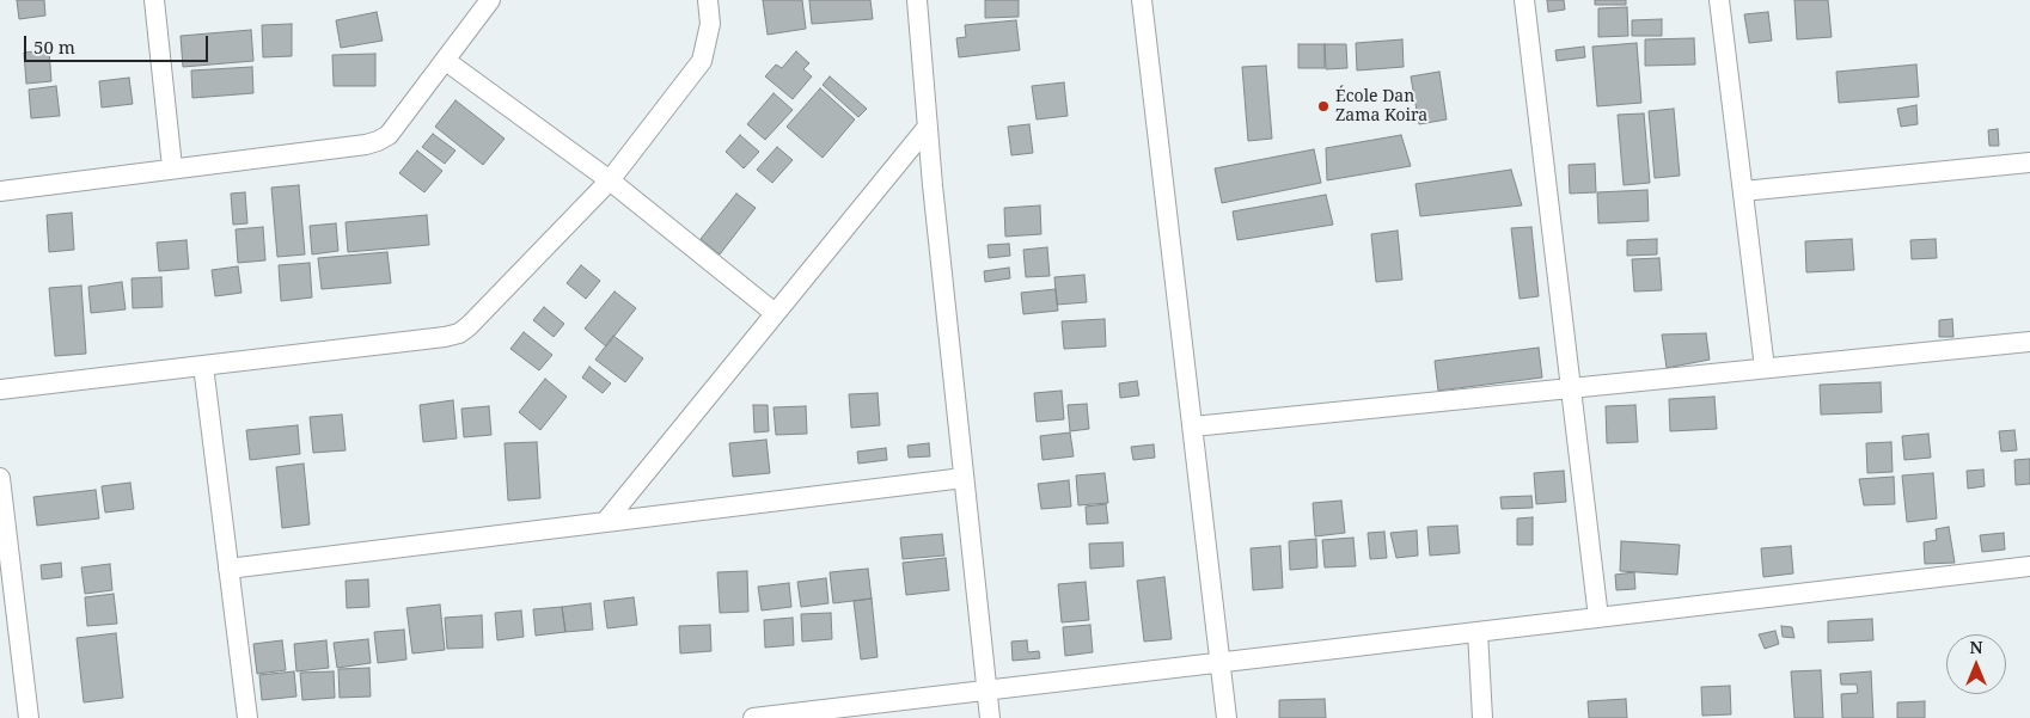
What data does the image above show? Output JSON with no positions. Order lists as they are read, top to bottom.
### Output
{
  "places": ["École Dan Zama Koira"],
  "scale_bar": "50 m",
  "north": "top"
}
